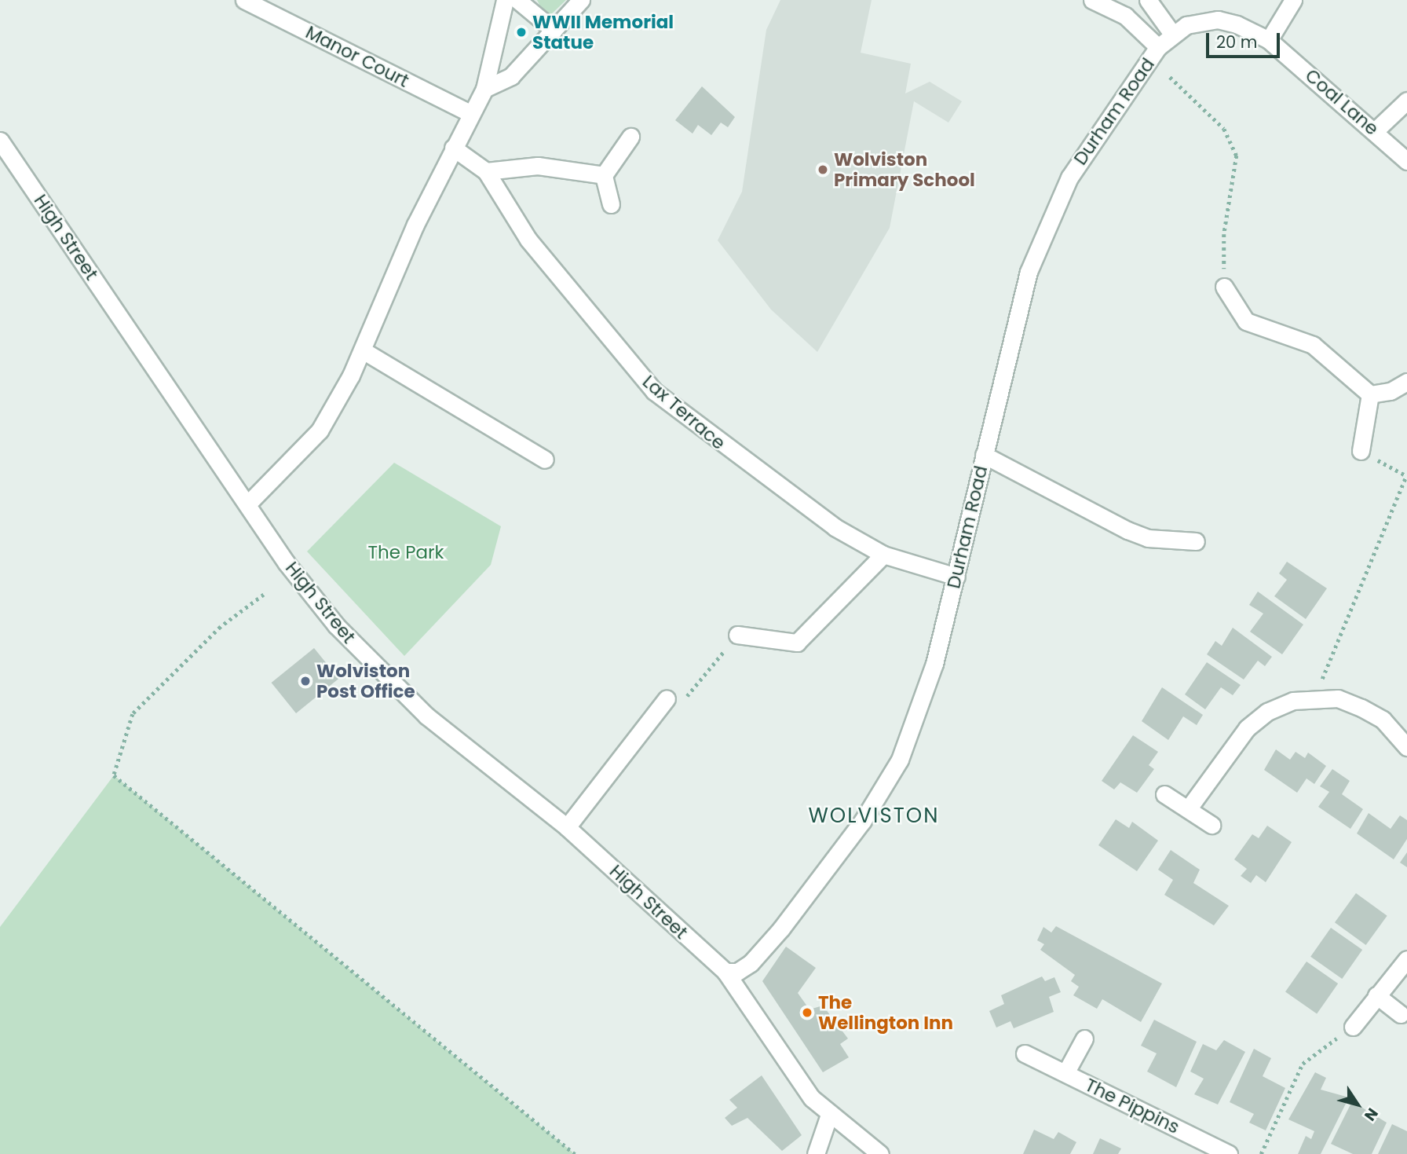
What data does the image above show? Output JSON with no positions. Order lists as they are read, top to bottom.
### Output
{
  "streets": {
    "street": [
      "Manor Court",
      "Coal Lane",
      "Durham Road",
      "High Street",
      "Lax Terrace",
      "The Pippins"
    ]
  },
  "crossings": [
    ["Coal Lane", "Durham Road"],
    ["Durham Road", "High Street"],
    ["Durham Road", "Lax Terrace"]
  ],
  "districts": ["WOLVISTON"],
  "parks": ["The Park"],
  "places": [
    "WWII Memorial Statue",
    "Wolviston Primary School",
    "Wolviston Post Office",
    "The Wellington Inn"
  ],
  "scale_bar": "20 m",
  "north": "bottom right"
}
